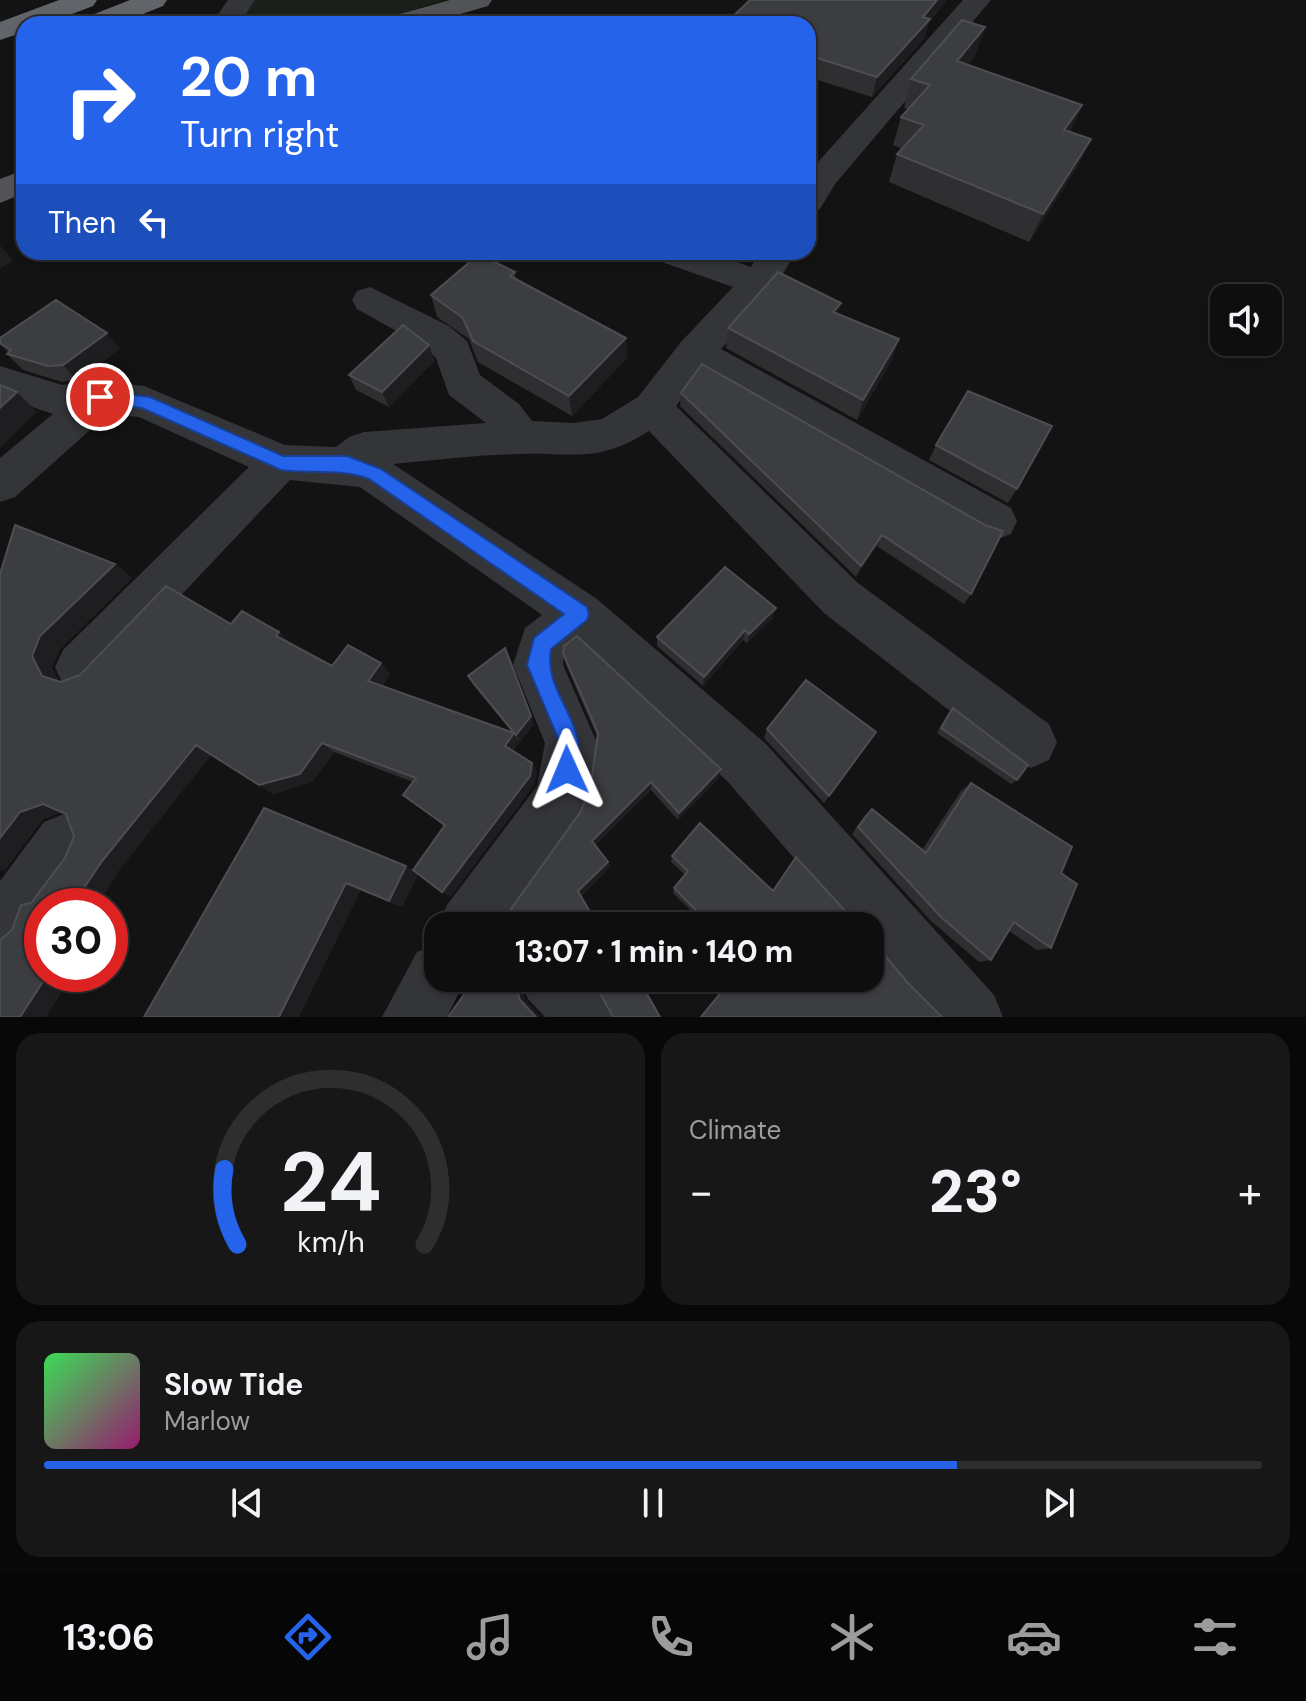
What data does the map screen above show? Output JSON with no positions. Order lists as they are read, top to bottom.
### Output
{
  "page": {
    "turn": ["20 m", "Turn right"],
    "then": "Then",
    "limit": "30",
    "trip": "13:07 · 1 min · 140 m",
    "tile": "Climate",
    "heat": ["−", "23°", "+"],
    "song": ["Slow Tide", "Marlow"],
    "tabs": "13:06",
    "gauge": ["24", "km/h"]
  }
}
